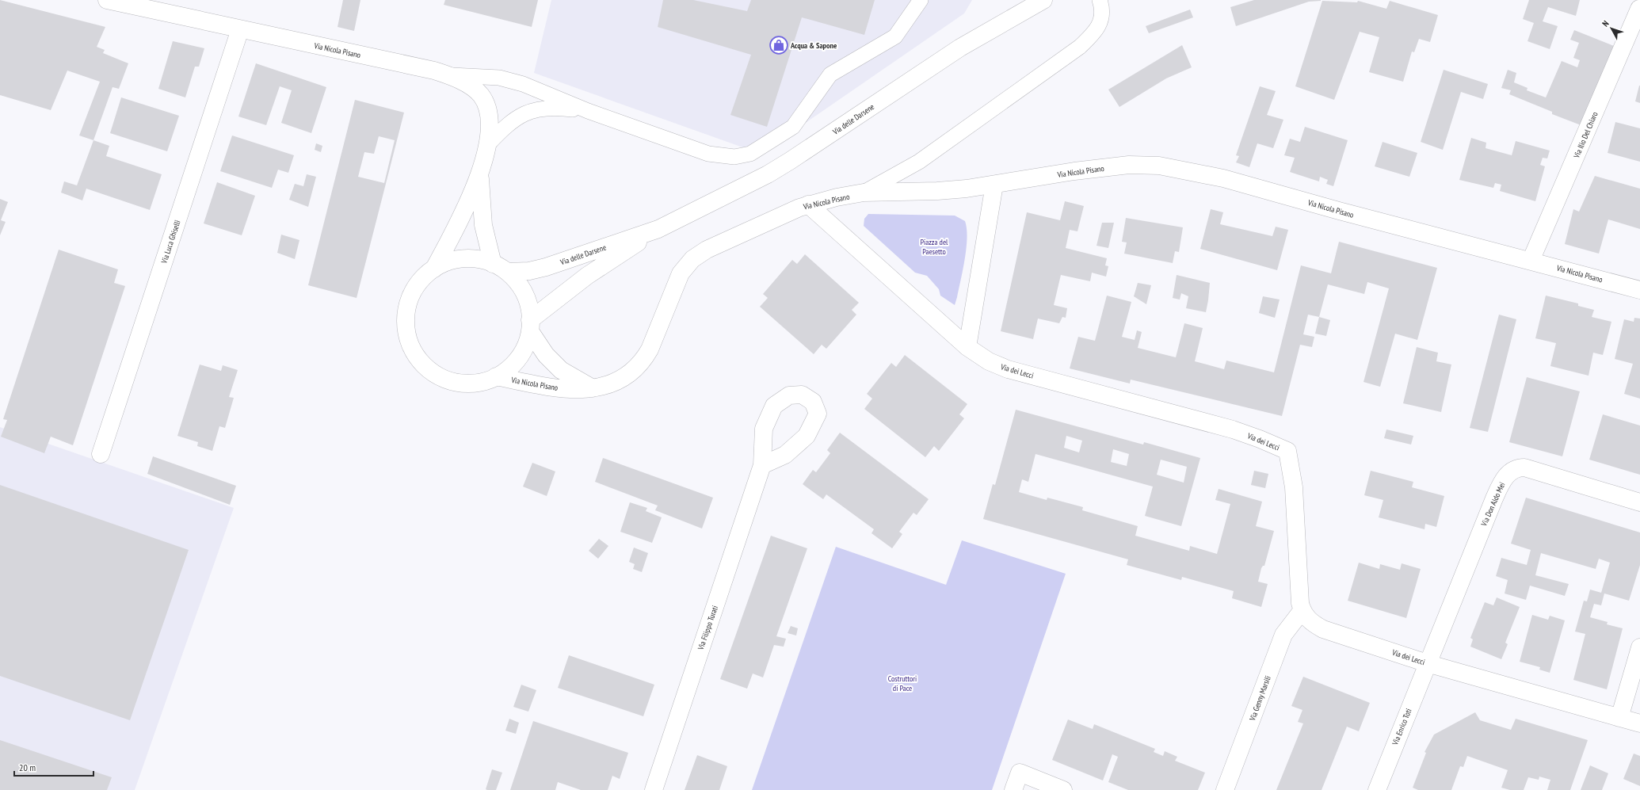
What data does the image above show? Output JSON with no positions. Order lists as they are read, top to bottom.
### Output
{
  "streets": {
    "street": [
      "Via Nicola Pisano",
      "Via delle Darsene",
      "Via Ilio Del Chiaro",
      "Via Luca Ghiselli",
      "Via dei Lecci",
      "Via Don Aldo Mei",
      "Via Filippo Turati",
      "Via Genny Marsili",
      "Via Enrico Toti"
    ]
  },
  "crossings": [
    ["Via Nicola Pisano", "Via delle Darsene"],
    ["Via Nicola Pisano", "Via Ilio Del Chiaro"],
    ["Via Nicola Pisano", "Via Luca Ghiselli"],
    ["Via Nicola Pisano", "Via dei Lecci"],
    ["Via dei Lecci", "Via Don Aldo Mei"],
    ["Via dei Lecci", "Via Genny Marsili"],
    ["Via dei Lecci", "Via Enrico Toti"],
    ["Via Don Aldo Mei", "Via Enrico Toti"]
  ],
  "parks": ["Piazza del Paesetto", "Costruttori di Pace"],
  "places": {
    "shop": ["Acqua & Sapone"]
  },
  "scale_bar": "20 m",
  "north": "top left"
}
